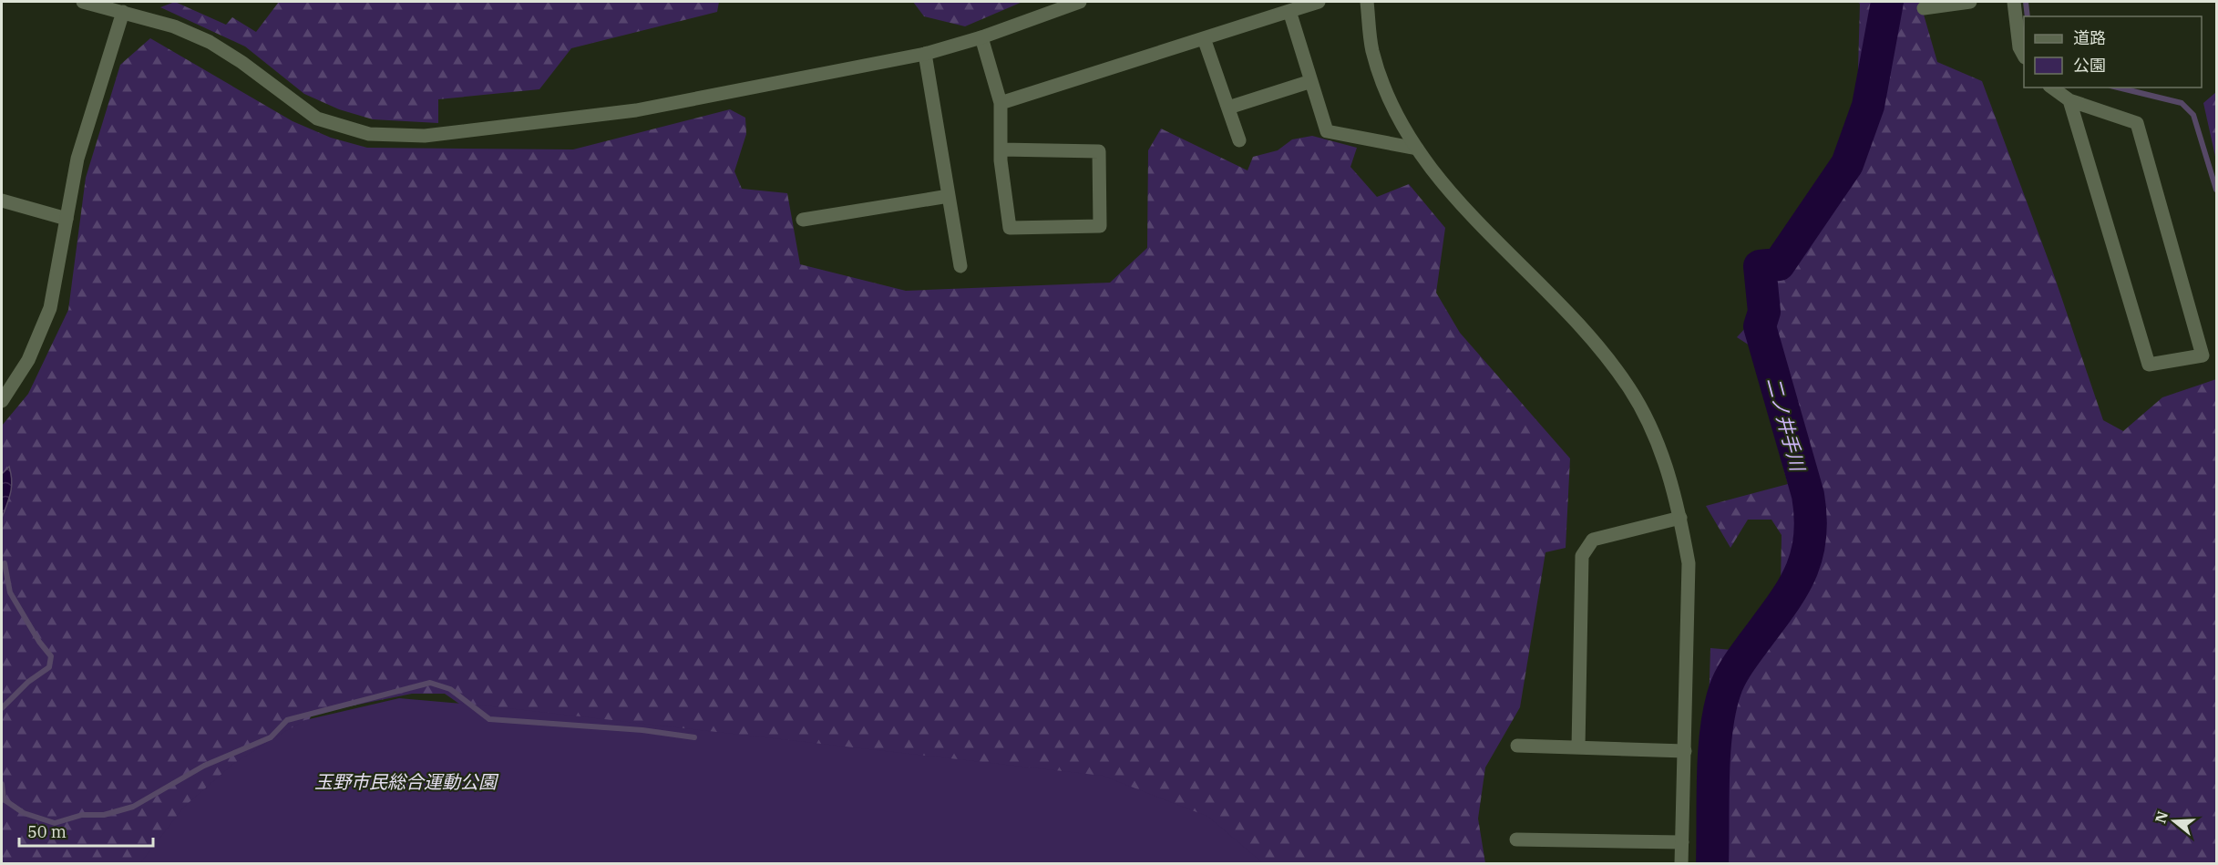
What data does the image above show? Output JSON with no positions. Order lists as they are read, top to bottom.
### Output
{
  "water": ["二ノ井手川"],
  "parks": ["玉野市民総合運動公園"],
  "legend": ["道路", "公園"],
  "scale_bar": "50 m",
  "north": "left"
}
